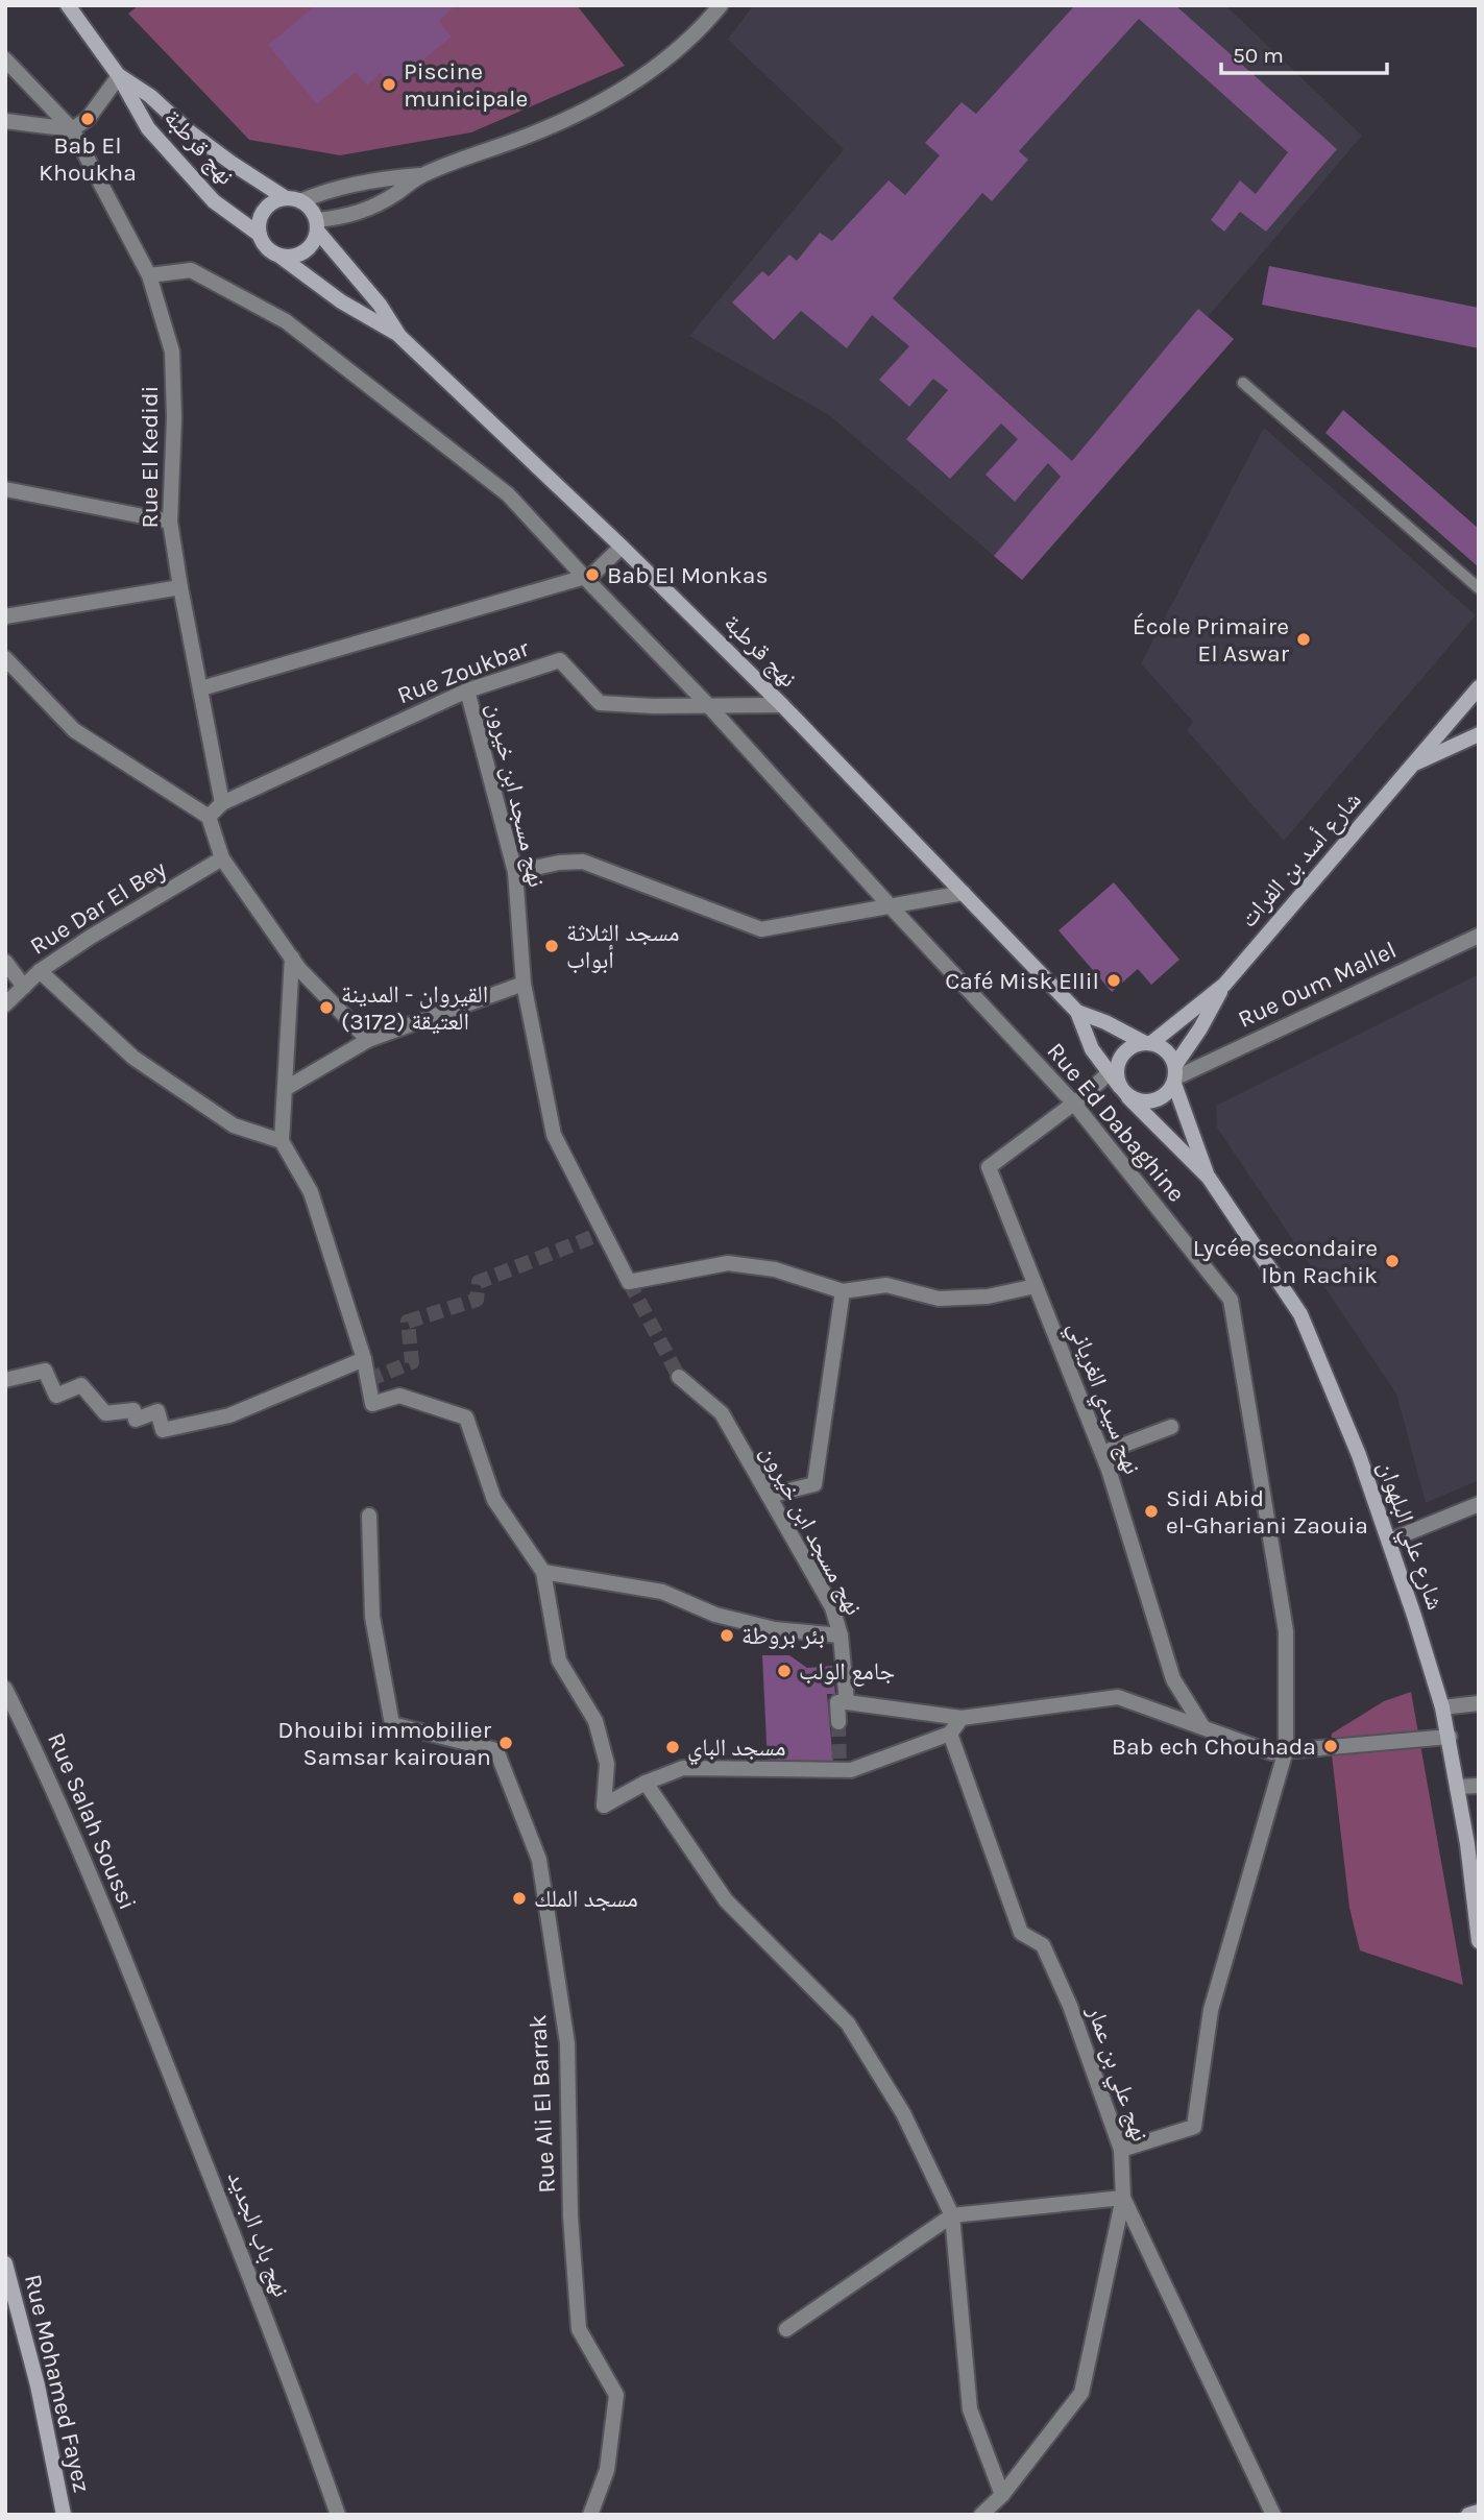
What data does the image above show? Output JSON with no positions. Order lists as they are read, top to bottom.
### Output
{
  "streets": {
    "street": [
      "نهج قرطبة",
      "Rue El Kedidi",
      "Rue Zoukbar",
      "نهج مسجد ابن خيرون",
      "شارع أسد بن الفرات",
      "Rue Dar El Bey",
      "Rue Oum Mallel",
      "Rue Ed Dabaghine",
      "نهج سيدي الغرياني",
      "شارع علي البلهوان",
      "Rue Salah Soussi",
      "نهج علي بن عمار",
      "Rue Ali El Barrak",
      "نهج باب الجديد",
      "Rue Mohamed Fayez"
    ]
  },
  "crossings": [
    ["نهج قرطبة", "Rue Zoukbar"],
    ["Rue El Kedidi", "Rue Zoukbar"],
    ["Rue El Kedidi", "Rue Ed Dabaghine"],
    ["Rue Zoukbar", "نهج مسجد ابن خيرون"],
    ["Rue Zoukbar", "Rue Ed Dabaghine"],
    ["Rue Ed Dabaghine", "نهج سيدي الغرياني"],
    ["Rue Ed Dabaghine", "نهج علي بن عمار"],
    ["Rue Salah Soussi", "نهج باب الجديد"]
  ],
  "places": [
    "Piscine municipale",
    "Bab El Khoukha",
    "Bab El Monkas",
    "École Primaire El Aswar",
    "مسجد الثلاثة أبواب",
    "Café Misk Ellil",
    "القيروان - المدينة العتيقة (3172)",
    "Lycée secondaire Ibn Rachik",
    "Sidi Abid el-Ghariani Zaouia",
    "بئر بروطة",
    "جامع الولب",
    "Dhouibi immobilier Samsar kairouan",
    "Bab ech Chouhada",
    "مسجد الباي",
    "مسجد الملك"
  ],
  "scale_bar": "50 m"
}
